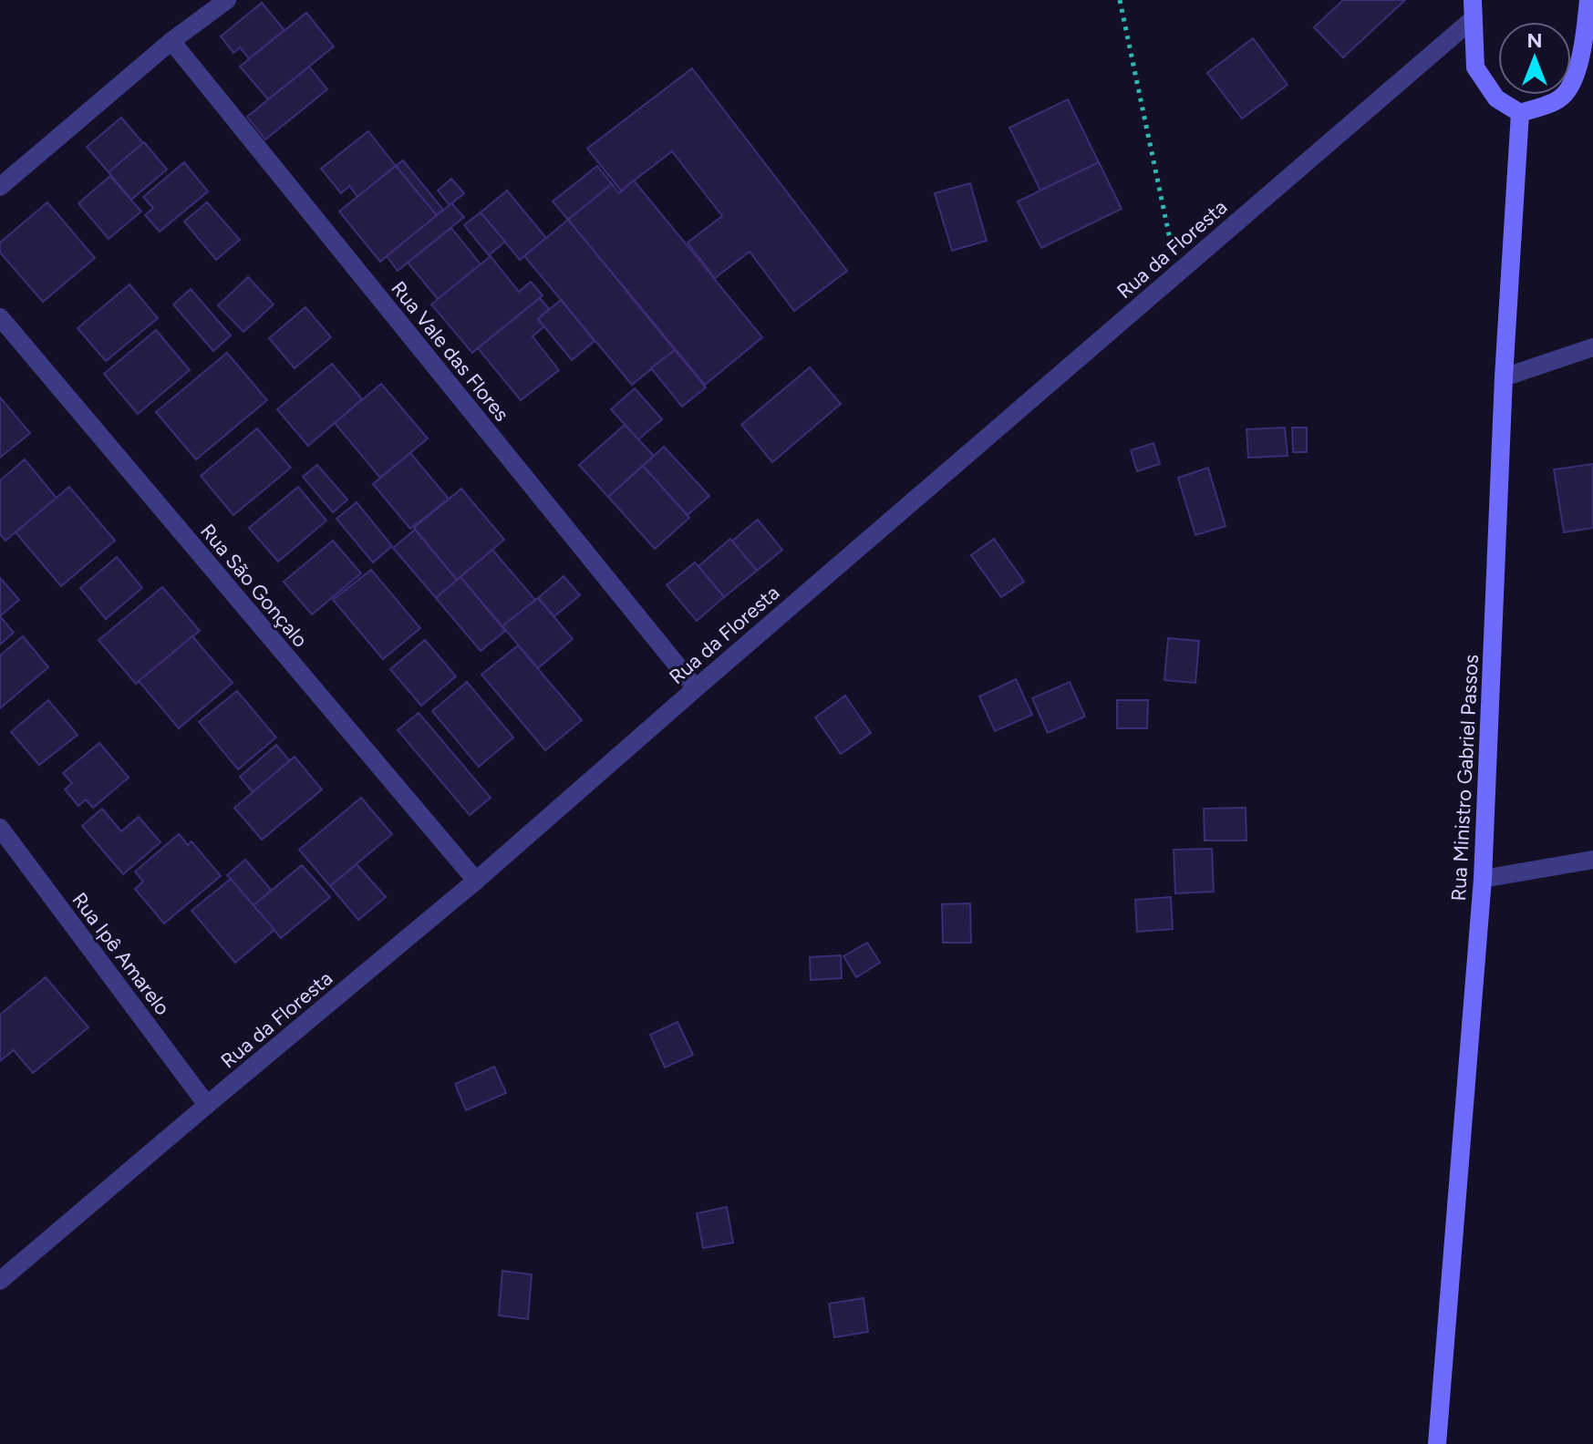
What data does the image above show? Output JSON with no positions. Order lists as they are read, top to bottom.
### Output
{
  "streets": {
    "main road": ["Rua Ministro Gabriel Passos"],
    "street": [
      "Rua da Floresta",
      "Rua Vale das Flores",
      "Rua São Gonçalo",
      "Rua Ipê Amarelo"
    ]
  },
  "crossings": [
    ["Rua da Floresta", "Rua Vale das Flores"],
    ["Rua da Floresta", "Rua São Gonçalo"],
    ["Rua da Floresta", "Rua Ipê Amarelo"]
  ],
  "north": "top"
}
